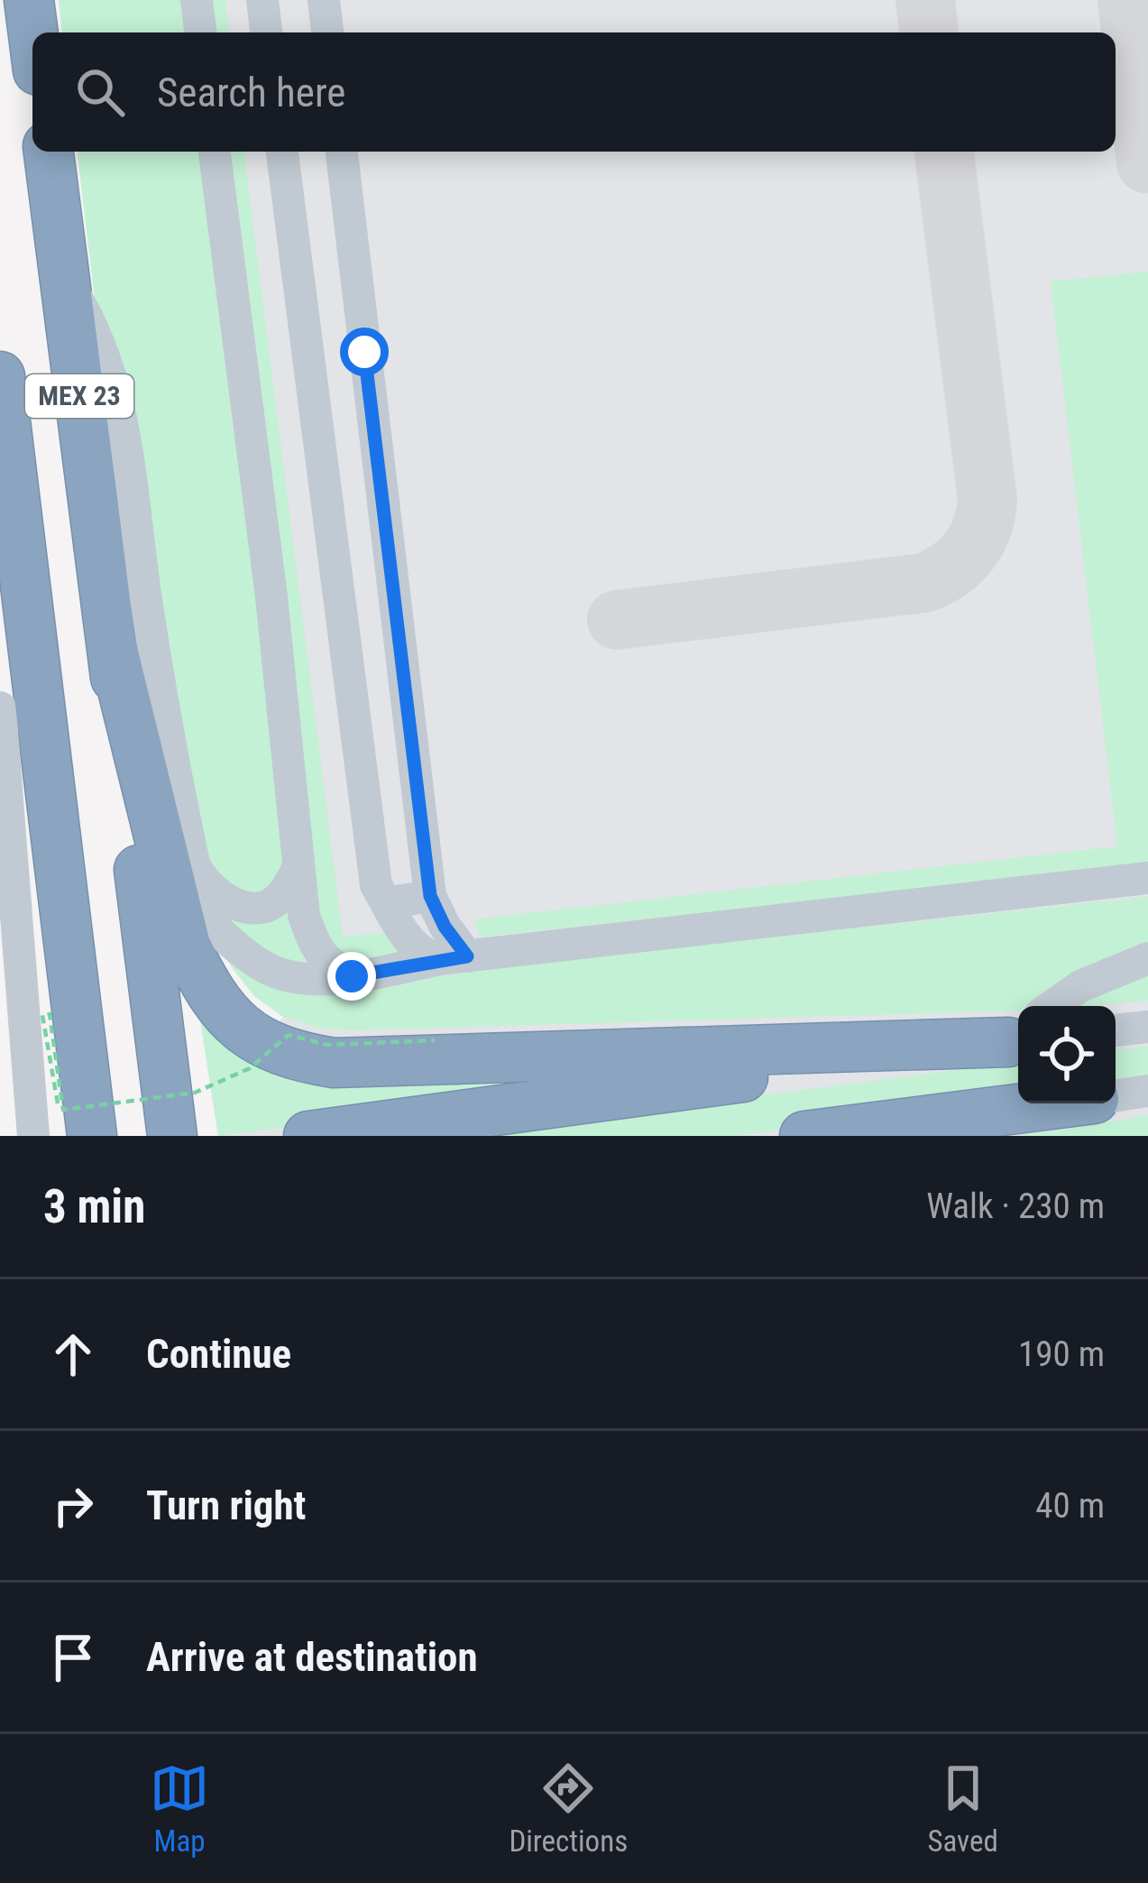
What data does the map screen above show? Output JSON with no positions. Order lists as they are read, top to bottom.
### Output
{
  "streets": {
    "highway": ["MEX 23"]
  },
  "page": {
    "search": "Search here",
    "heading": ["3 min", "Walk · 230 m"],
    "list": [
      ["Continue", "190 m"],
      ["Turn right", "40 m"],
      "Arrive at destination"
    ],
    "nav": ["Map", "Directions", "Saved"]
  }
}
